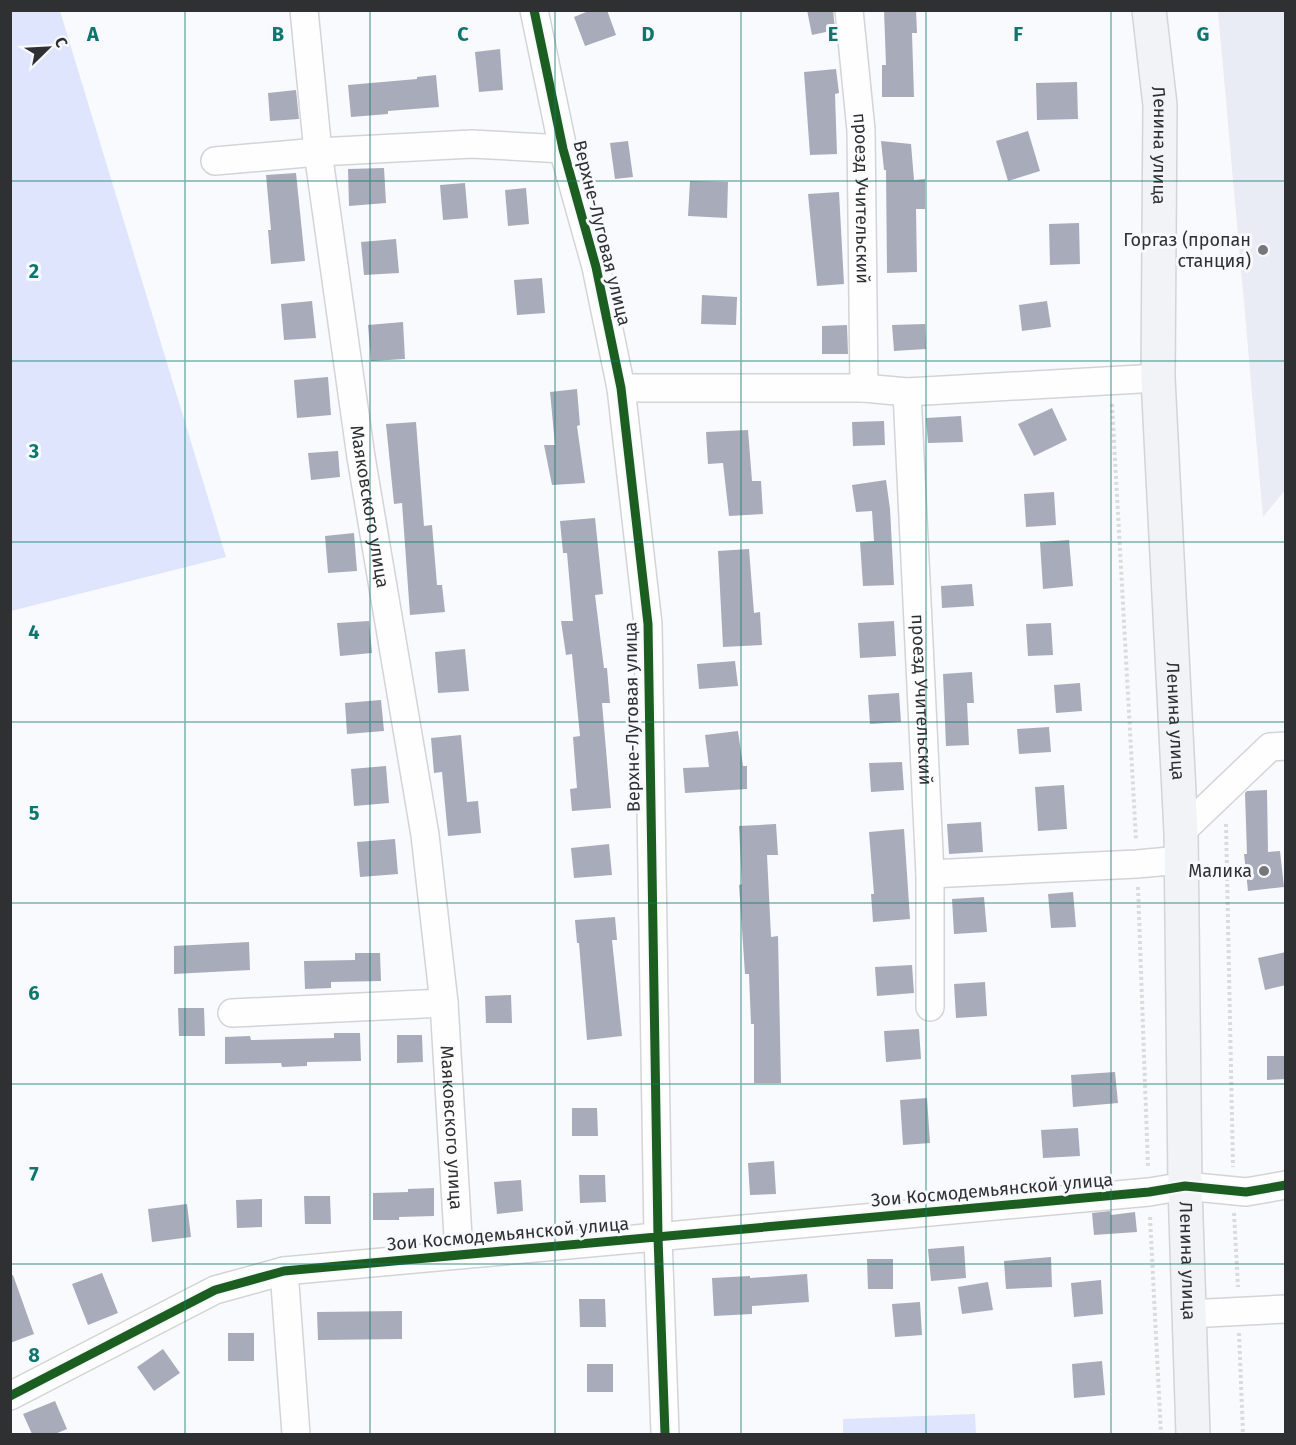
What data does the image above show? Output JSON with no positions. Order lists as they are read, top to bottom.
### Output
{
  "streets": {
    "main road": ["Ленина улица"],
    "street": [
      "проезд Учительский",
      "Верхне-Луговая улица",
      "Маяковского улица",
      "Зои Космодемьянской улица"
    ]
  },
  "crossings": [
    ["Ленина улица", "Зои Космодемьянской улица"],
    ["Верхне-Луговая улица", "Зои Космодемьянской улица"],
    ["Маяковского улица", "Зои Космодемьянской улица"]
  ],
  "places": ["Горгаз (пропан станция)", "Малика"],
  "north": "top right",
  "grid": {
    "columns": [
      "A",
      "B",
      "C",
      "D",
      "E",
      "F",
      "G"
    ],
    "rows": [
      "2",
      "3",
      "4",
      "5",
      "6",
      "7",
      "8"
    ]
  }
}
